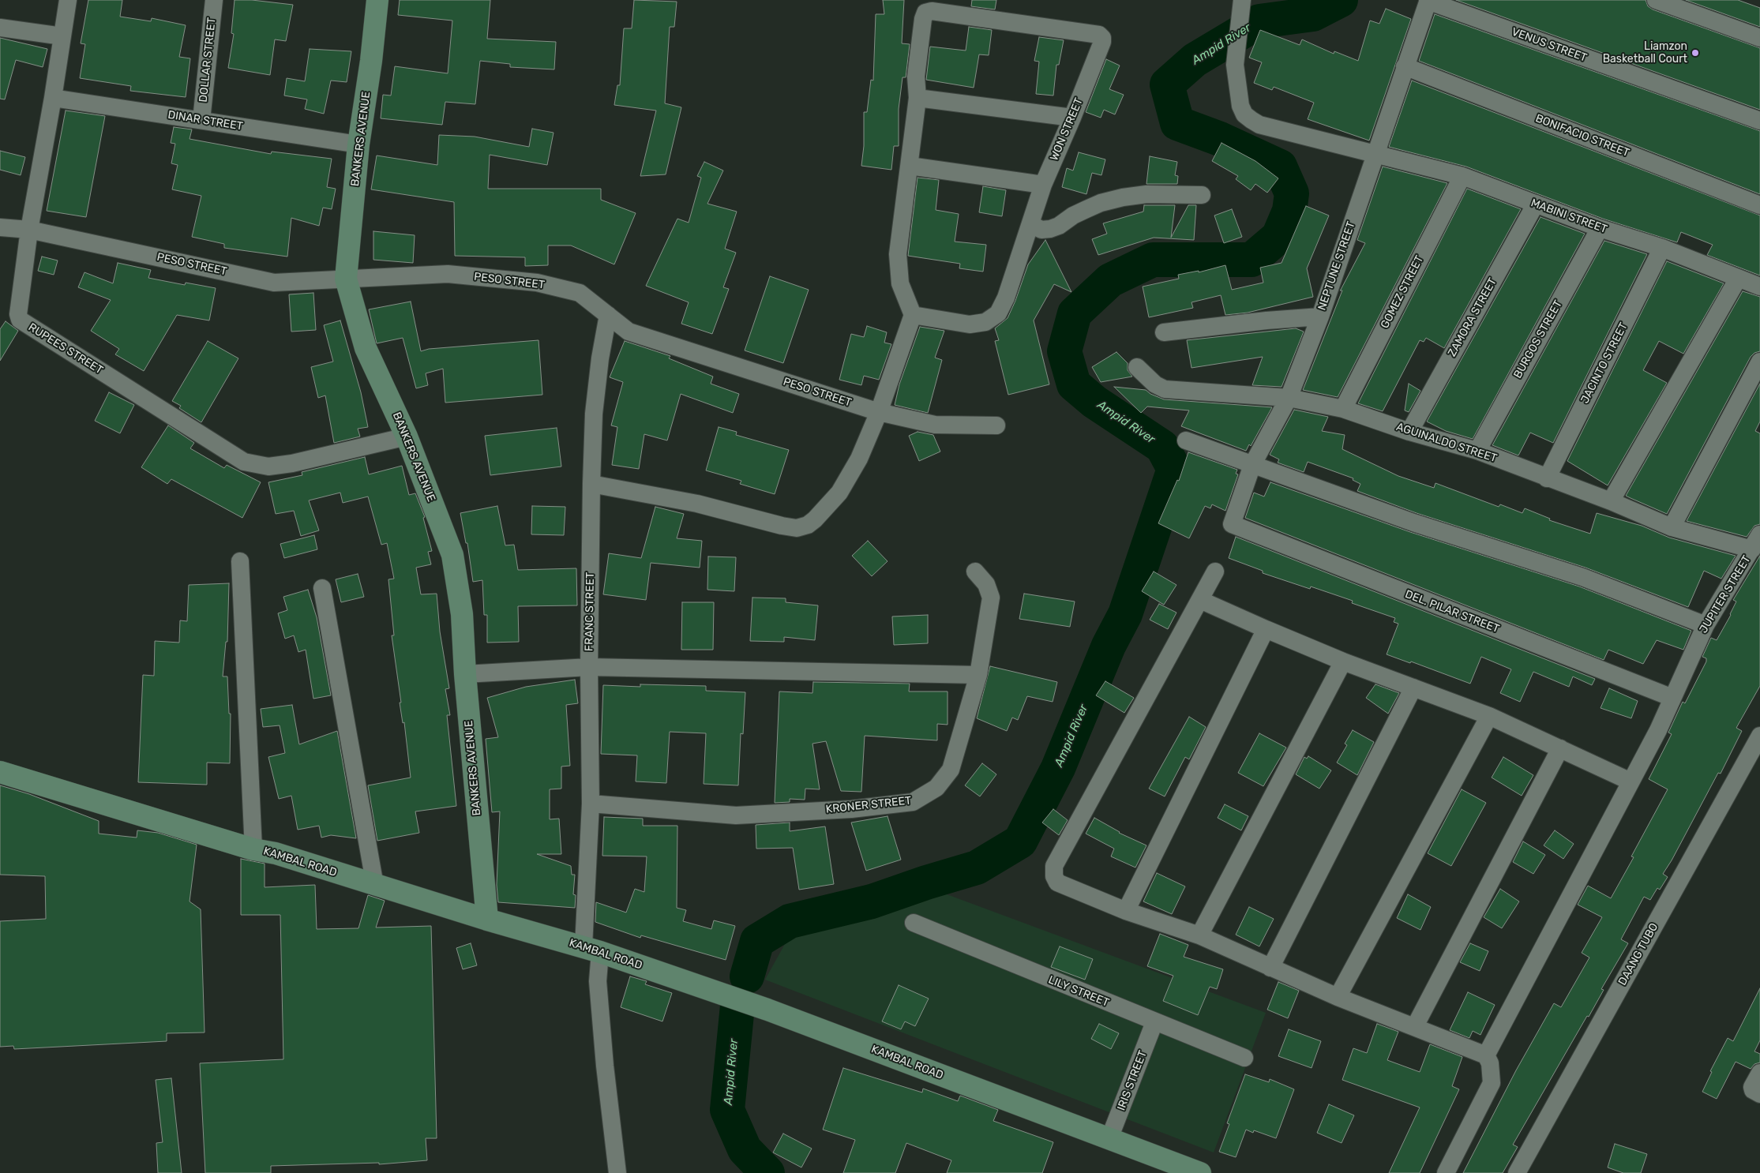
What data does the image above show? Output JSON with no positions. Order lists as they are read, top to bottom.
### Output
{
  "streets": {
    "main road": ["BANKERS AVENUE", "KAMBAL ROAD"],
    "street": [
      "VENUS STREET",
      "DOLLAR STREET",
      "DINAR STREET",
      "WON STREET",
      "BONIFACIO STREET",
      "MABINI STREET",
      "PESO STREET",
      "NEPTUNE STREET",
      "GOMEZ STREET",
      "ZAMORA STREET",
      "BURGOS STREET",
      "RUPEES STREET",
      "JACINTO STREET",
      "AGUINALDO STREET",
      "JUPITER STREET",
      "FRANC STREET",
      "DEL. PILAR STREET",
      "KRONER STREET",
      "DAANG TUBO",
      "LILY STREET",
      "IRIS STREET"
    ]
  },
  "crossings": [
    ["VENUS STREET", "NEPTUNE STREET"],
    ["DOLLAR STREET", "DINAR STREET"],
    ["DINAR STREET", "BANKERS AVENUE"],
    ["DINAR STREET", "RUPEES STREET"],
    ["BONIFACIO STREET", "NEPTUNE STREET"],
    ["BANKERS AVENUE", "PESO STREET"],
    ["BANKERS AVENUE", "RUPEES STREET"],
    ["BANKERS AVENUE", "KAMBAL ROAD"],
    ["MABINI STREET", "NEPTUNE STREET"],
    ["MABINI STREET", "GOMEZ STREET"],
    ["MABINI STREET", "ZAMORA STREET"],
    ["MABINI STREET", "BURGOS STREET"],
    ["MABINI STREET", "JACINTO STREET"],
    ["PESO STREET", "RUPEES STREET"],
    ["PESO STREET", "FRANC STREET"],
    ["NEPTUNE STREET", "AGUINALDO STREET"],
    ["NEPTUNE STREET", "DEL. PILAR STREET"],
    ["GOMEZ STREET", "AGUINALDO STREET"],
    ["ZAMORA STREET", "AGUINALDO STREET"],
    ["BURGOS STREET", "AGUINALDO STREET"],
    ["JACINTO STREET", "AGUINALDO STREET"],
    ["AGUINALDO STREET", "JUPITER STREET"],
    ["JUPITER STREET", "DEL. PILAR STREET"],
    ["FRANC STREET", "KRONER STREET"],
    ["FRANC STREET", "KAMBAL ROAD"],
    ["KAMBAL ROAD", "IRIS STREET"],
    ["LILY STREET", "IRIS STREET"]
  ],
  "water": ["Ampid River"],
  "places": ["Liamzon Basketball Court"]
}
